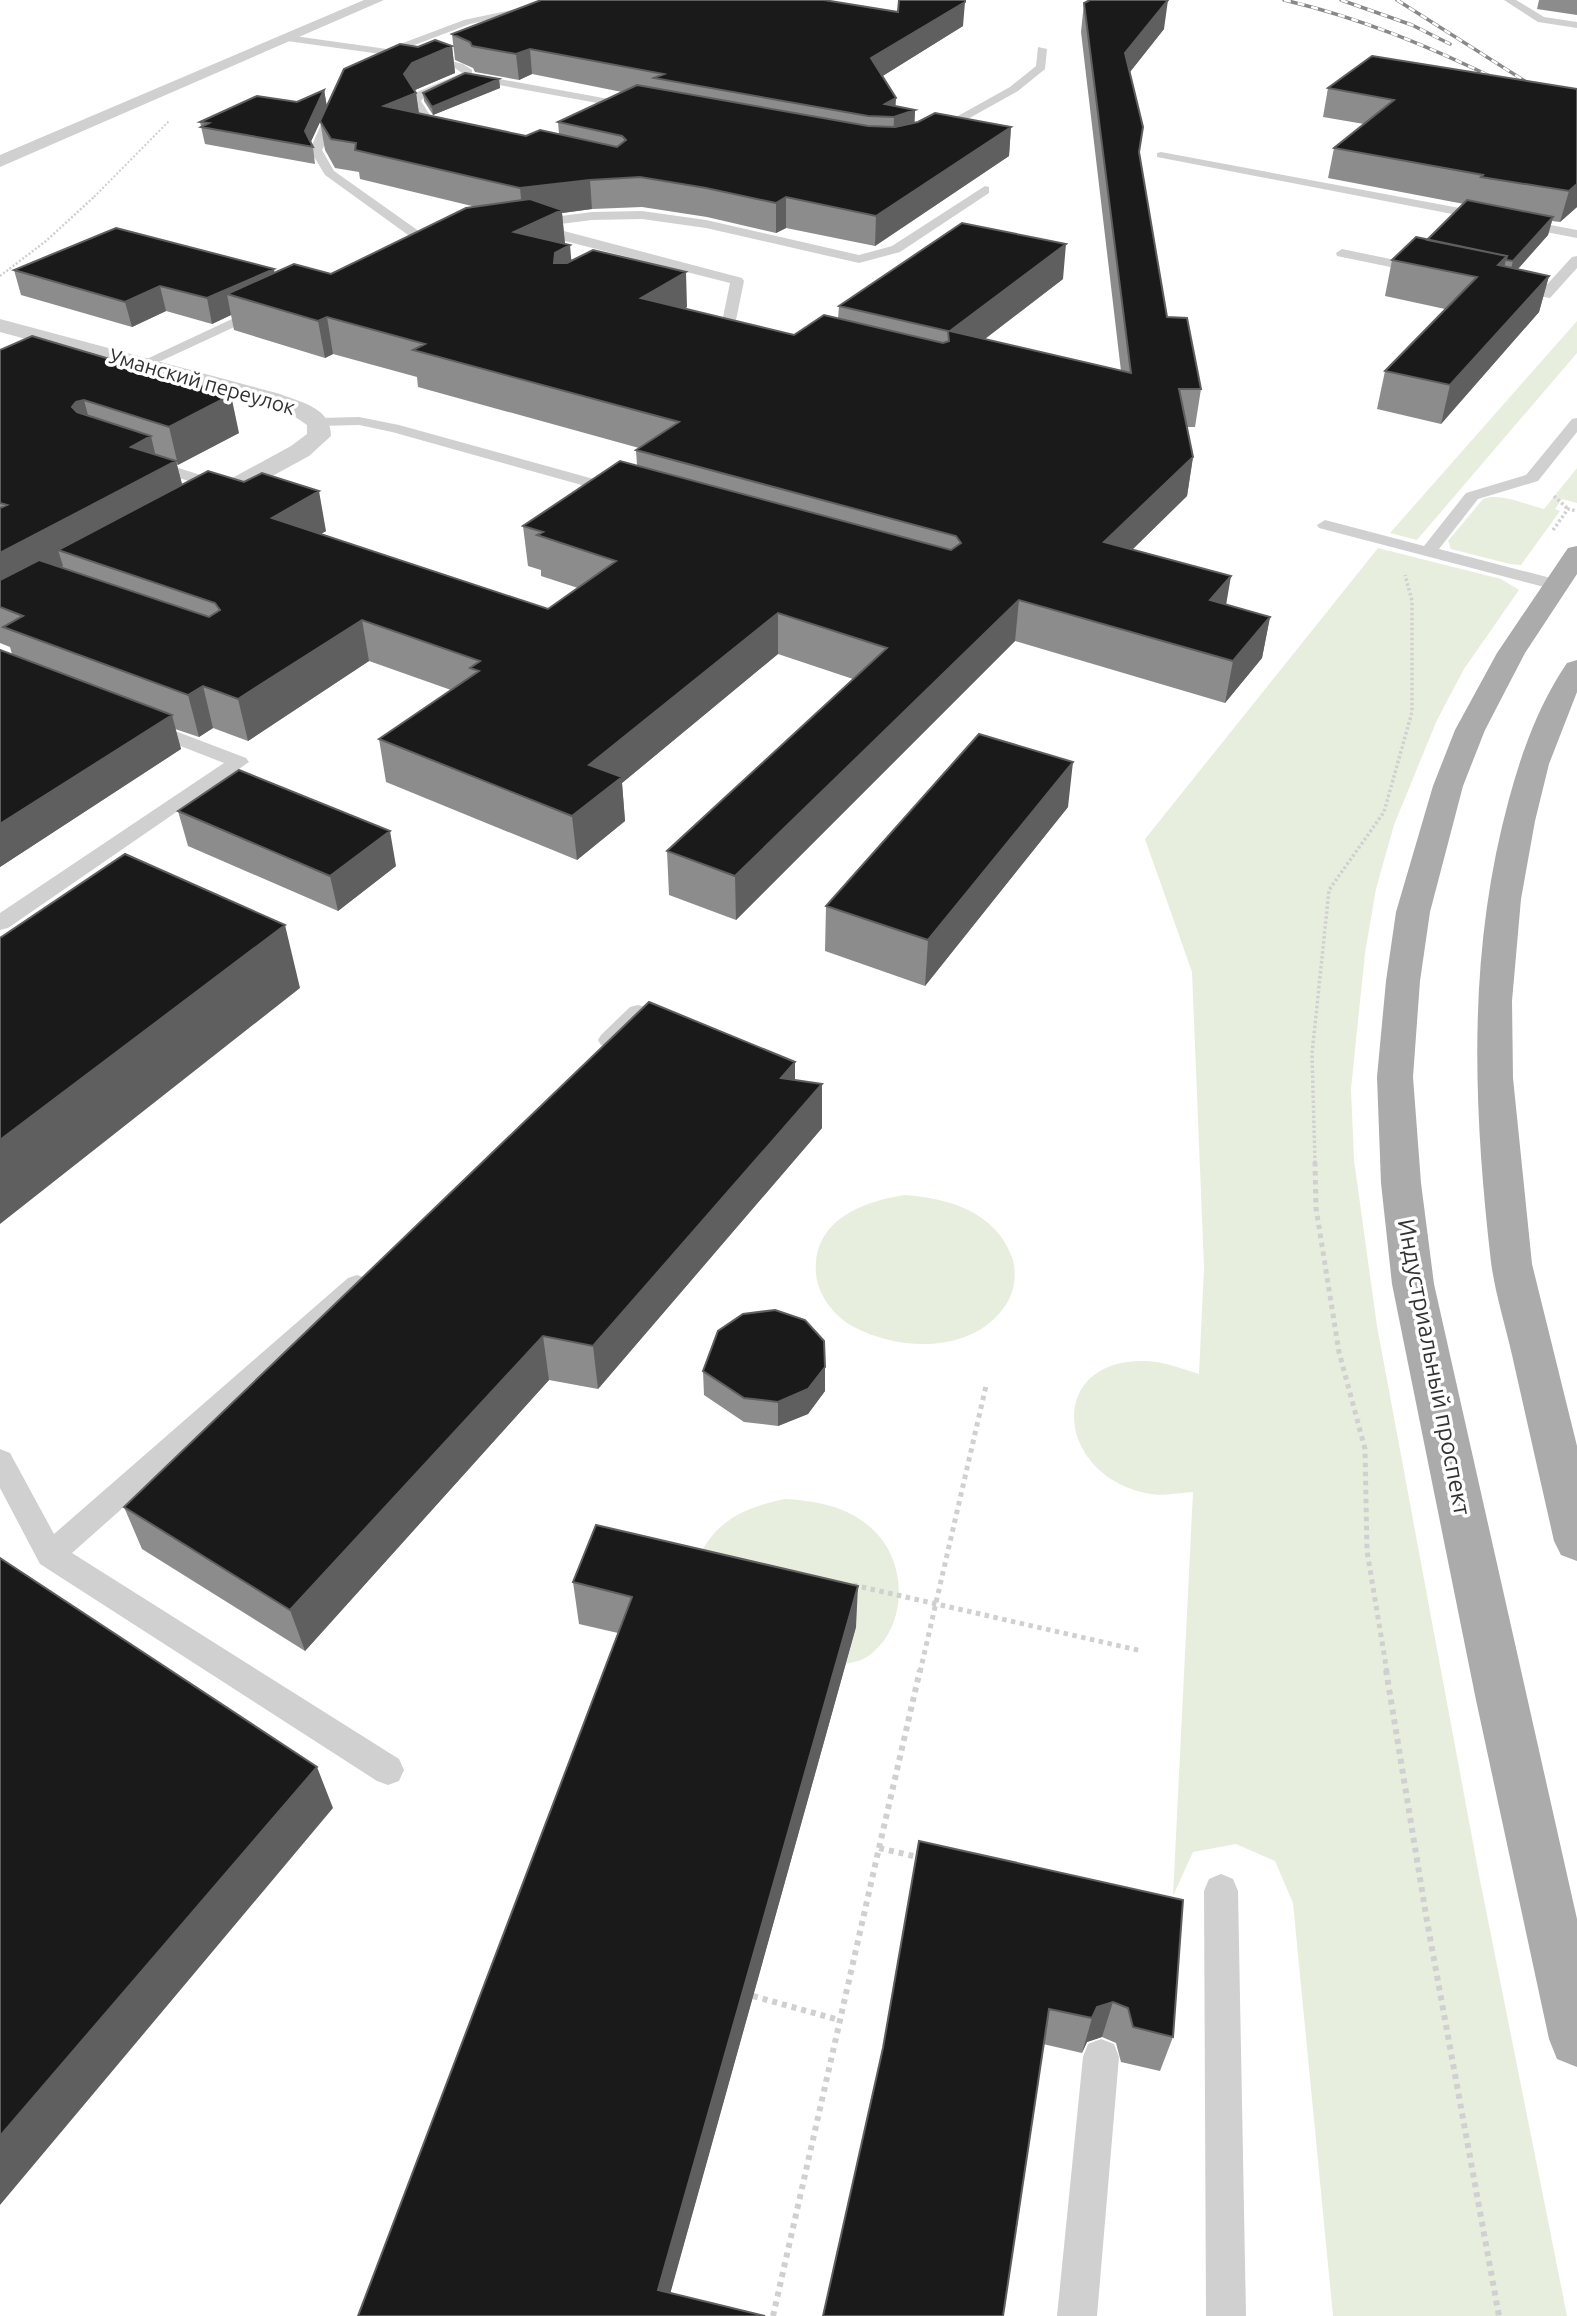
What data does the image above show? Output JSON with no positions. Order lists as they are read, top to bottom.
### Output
{
  "streets": {
    "main road": ["Индустриальный проспект"],
    "street": ["Уманский переулок"]
  }
}
